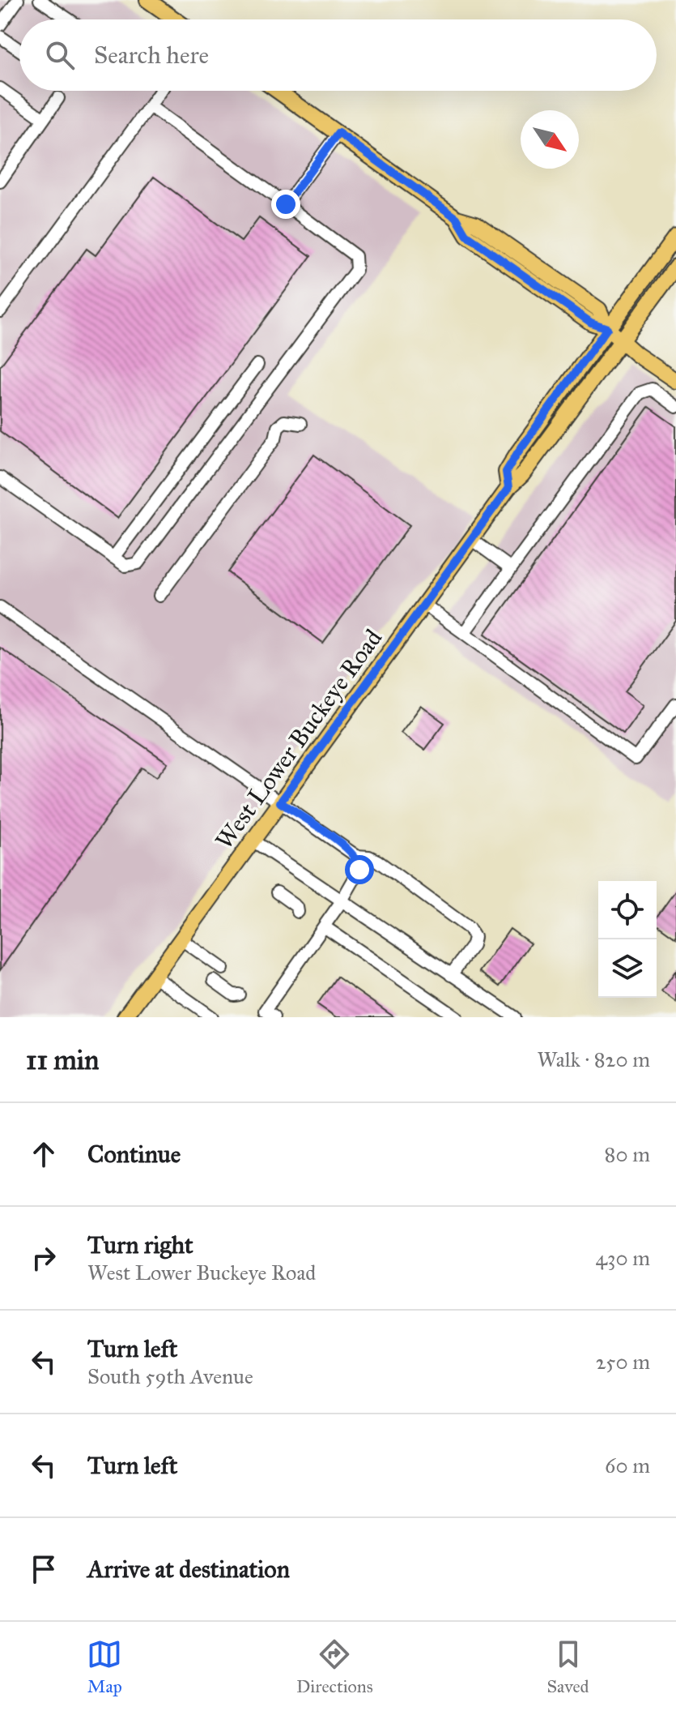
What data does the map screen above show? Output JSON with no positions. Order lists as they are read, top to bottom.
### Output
{
  "streets": {
    "main road": ["West Lower Buckeye Road"]
  },
  "north": "bottom right",
  "page": {
    "search": "Search here",
    "heading": ["11 min", "Walk · 820 m"],
    "list": [
      ["Continue", "80 m"],
      ["Turn right", "West Lower Buckeye Road", "430 m"],
      ["Turn left", "South 59th Avenue", "250 m"],
      ["Turn left", "60 m"],
      "Arrive at destination"
    ],
    "nav": ["Map", "Directions", "Saved"]
  }
}
